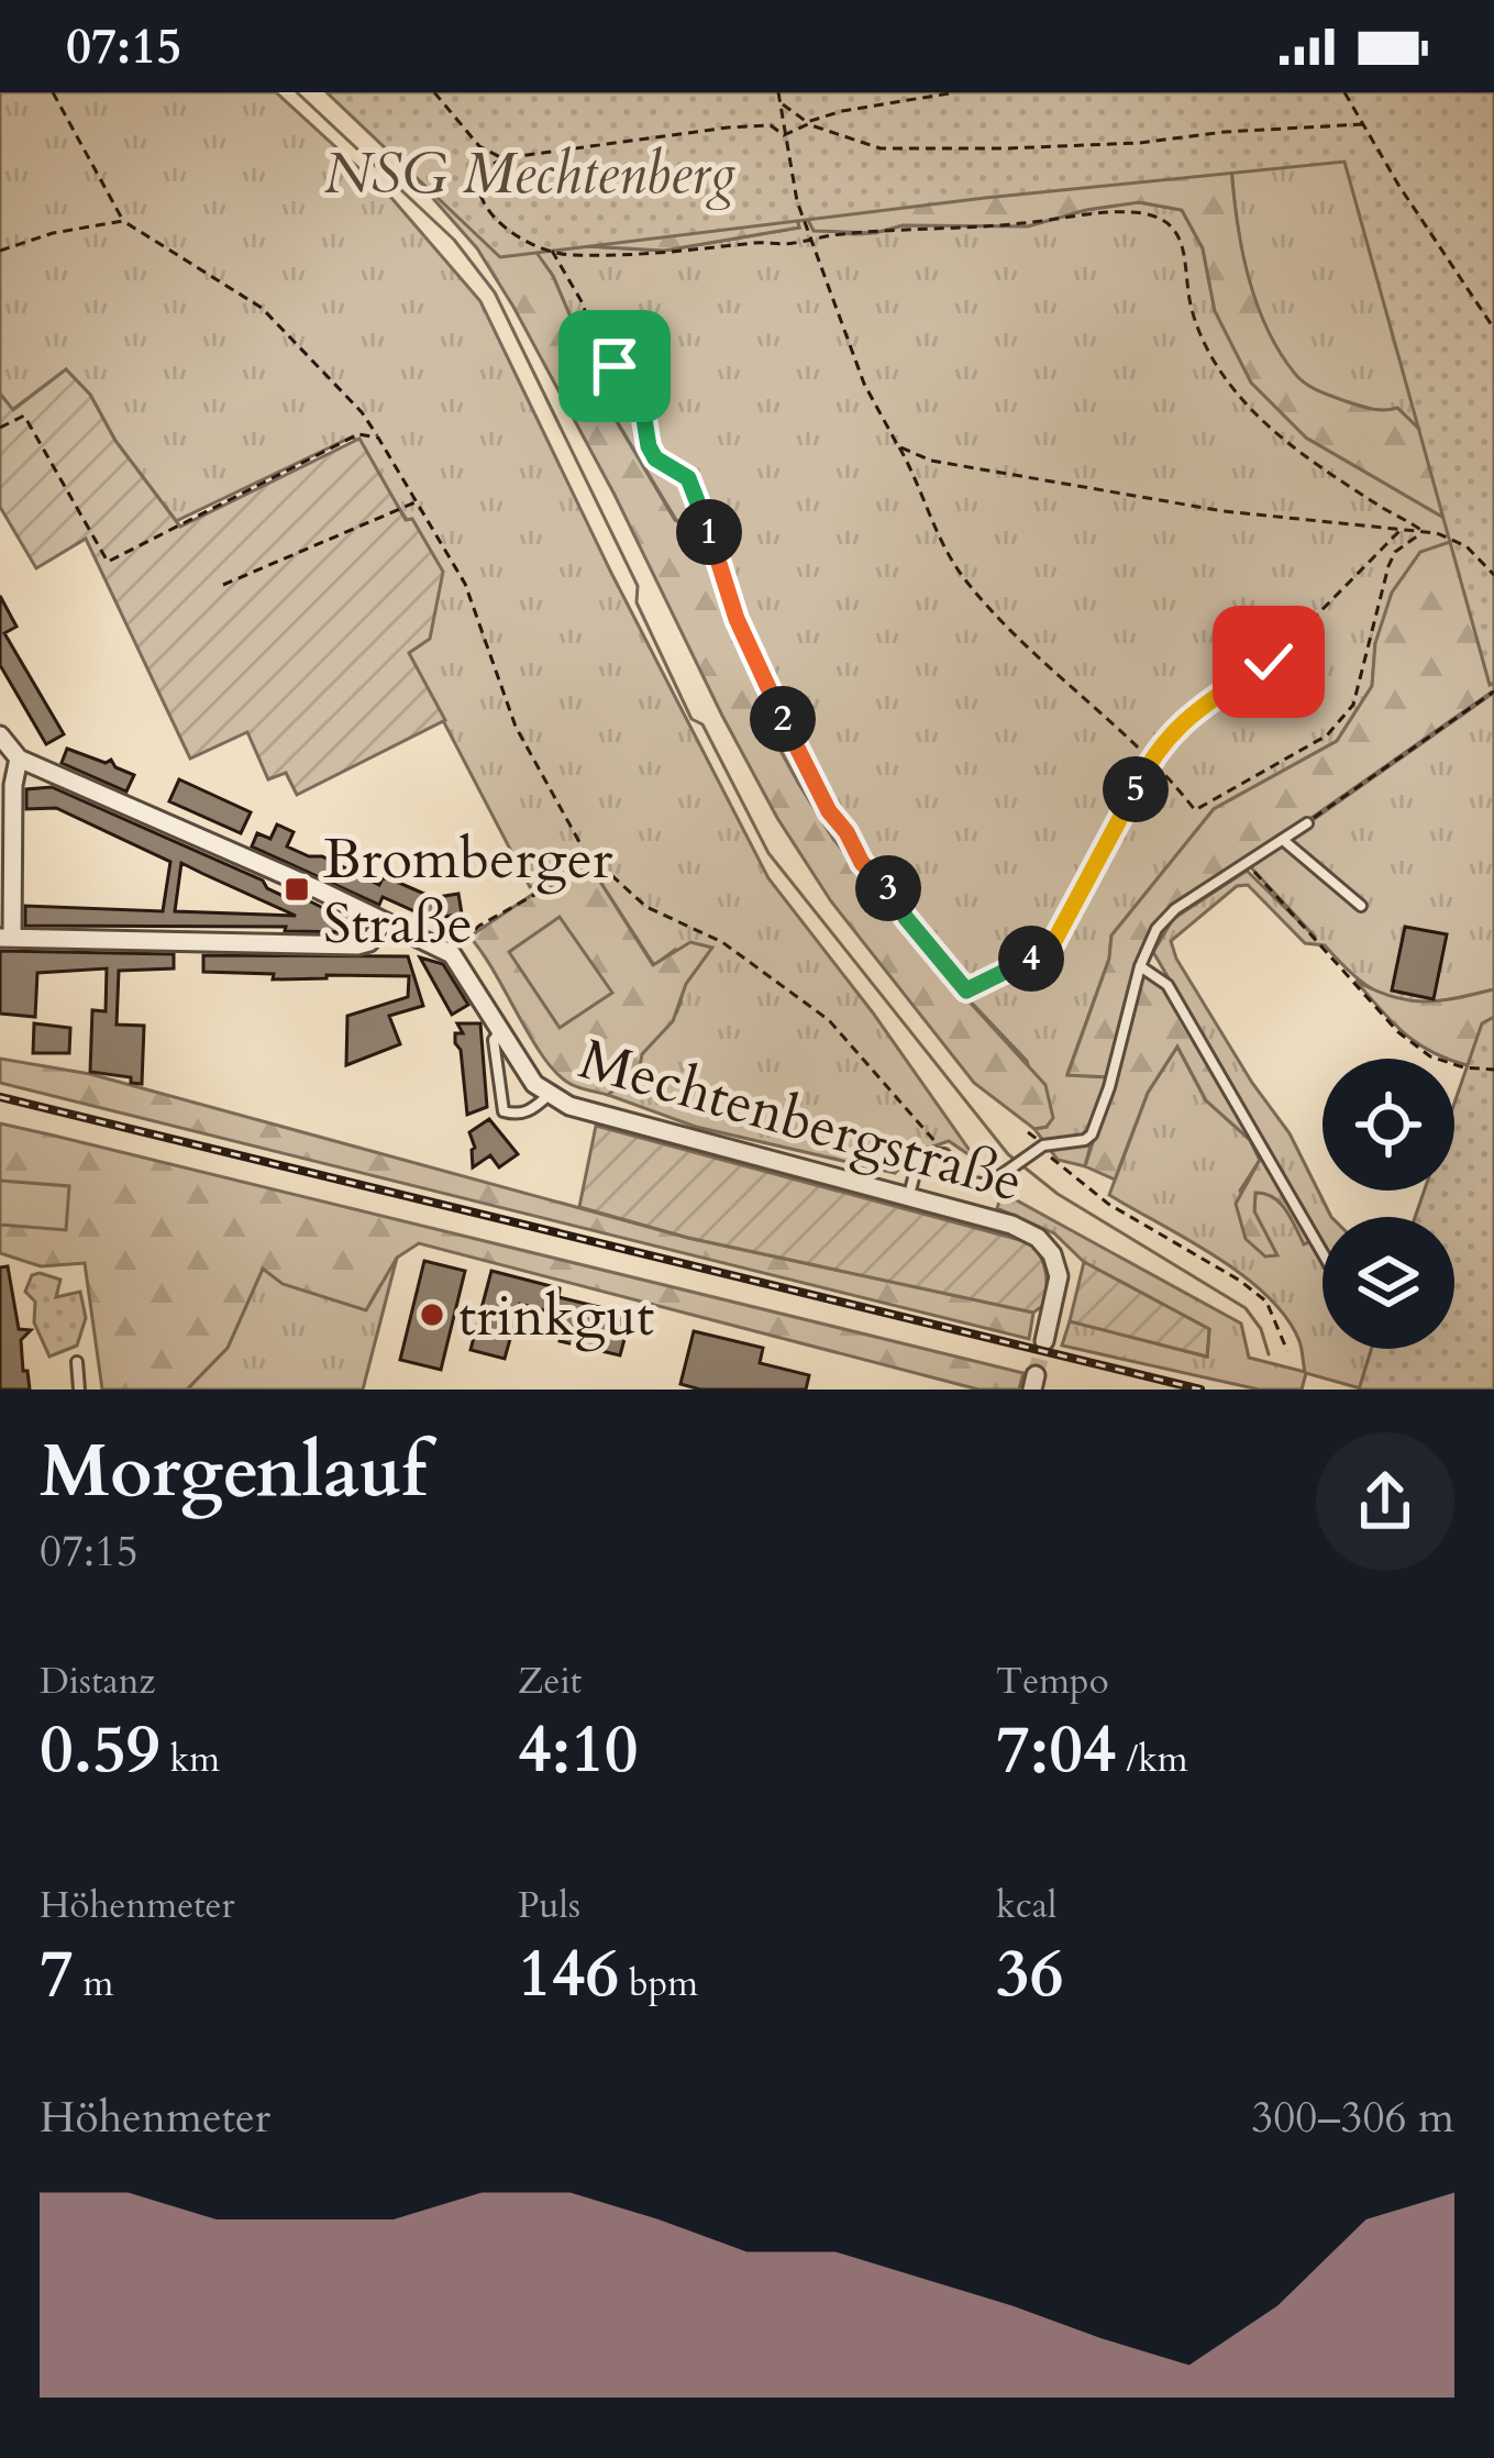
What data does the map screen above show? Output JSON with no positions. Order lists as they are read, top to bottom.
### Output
{
  "streets": {
    "street": ["Mechtenbergstraße"]
  },
  "parks": ["NSG Mechtenberg"],
  "places": {
    "transit": ["Bromberger Straße"],
    "other": ["trinkgut"]
  },
  "page": {
    "status": "07:15",
    "pins": [
      "1",
      "2",
      "5",
      "3",
      "4"
    ],
    "heading": ["Morgenlauf", "07:15"],
    "stats": [
      ["Distanz", "0.59 km"],
      ["Zeit", "4:10"],
      ["Tempo", "7:04 /km"],
      ["Höhenmeter", "7 m"],
      ["Puls", "146 bpm"],
      ["kcal", "36"]
    ],
    "chart": ["Höhenmeter", "300–306 m"]
  }
}
